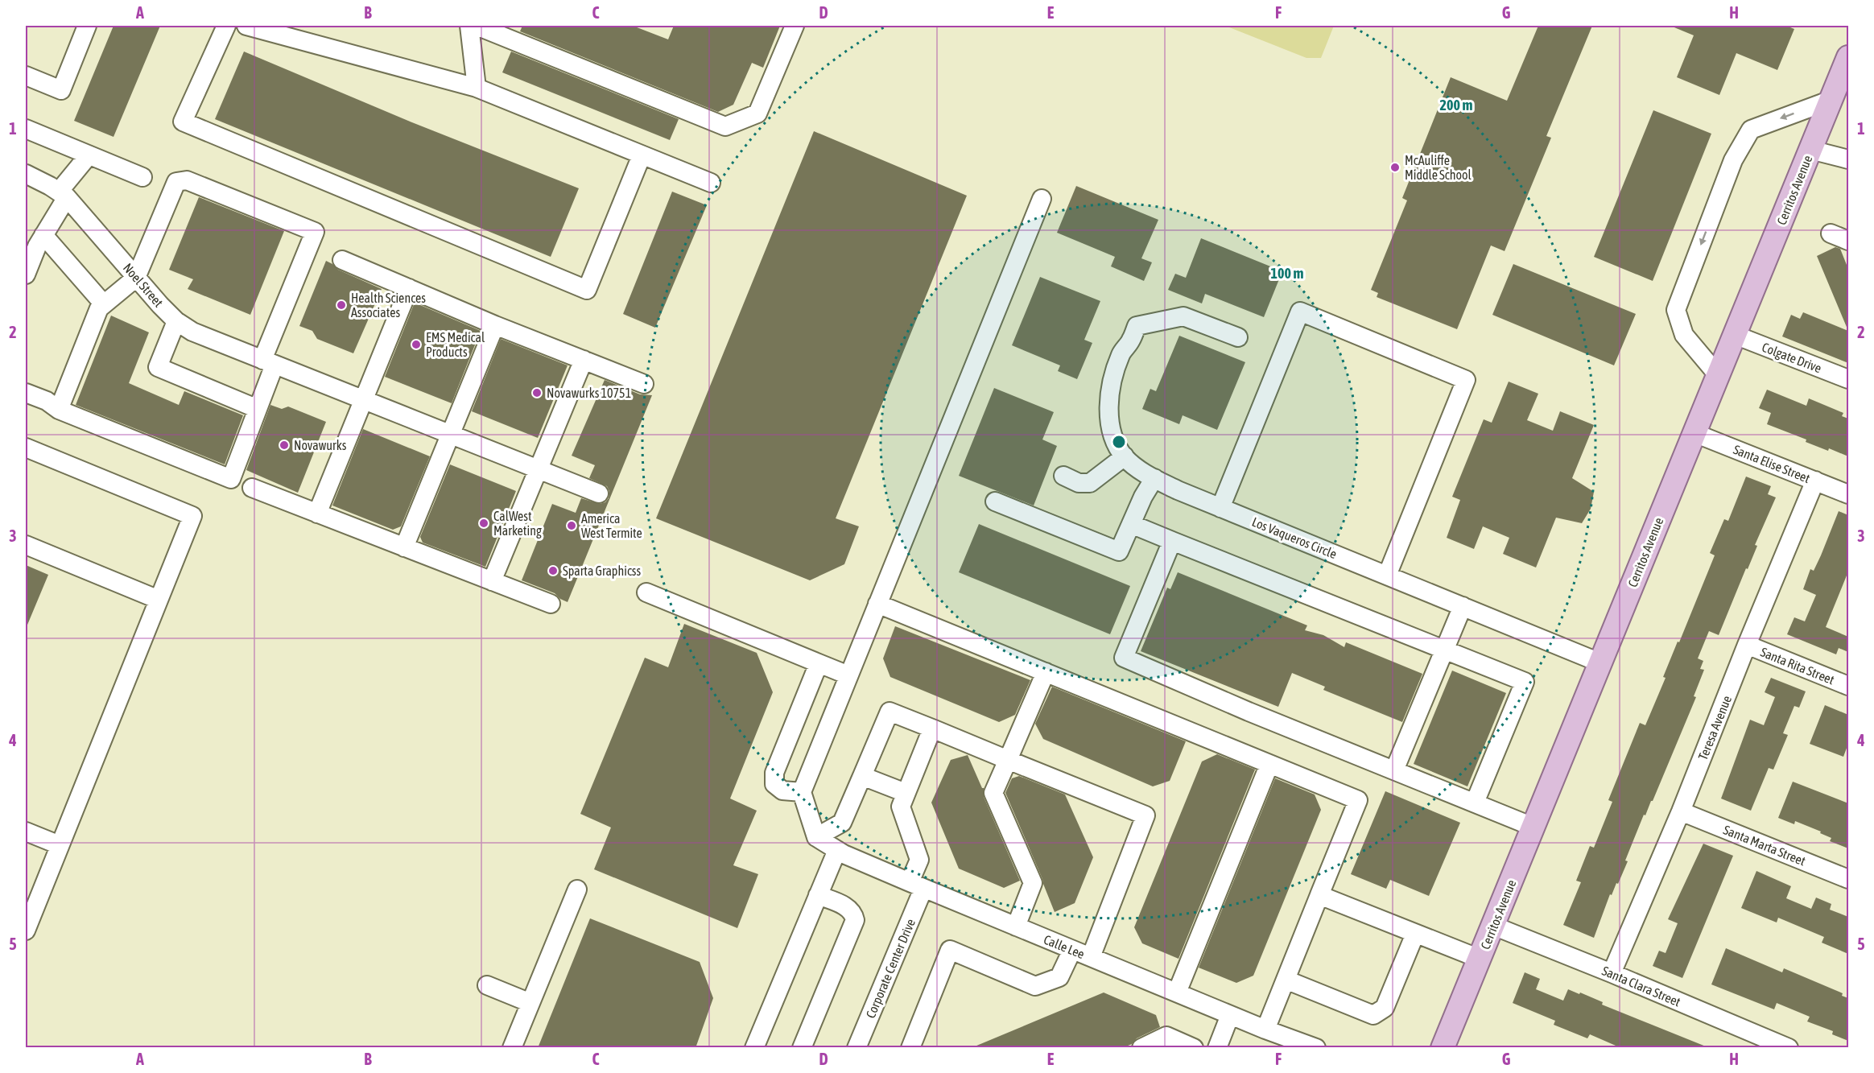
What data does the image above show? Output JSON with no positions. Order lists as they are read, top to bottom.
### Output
{
  "streets": {
    "main road": ["Cerritos Avenue"],
    "street": [
      "Noel Street",
      "Colgate Drive",
      "Santa Elise Street",
      "Los Vaqueros Circle",
      "Santa Rita Street",
      "Teresa Avenue",
      "Santa Marta Street",
      "Calle Lee",
      "Corporate Center Drive",
      "Santa Clara Street"
    ]
  },
  "crossings": [
    ["Cerritos Avenue", "Colgate Drive"],
    ["Cerritos Avenue", "Santa Elise Street"],
    ["Cerritos Avenue", "Los Vaqueros Circle"],
    ["Cerritos Avenue", "Santa Clara Street"],
    ["Santa Elise Street", "Teresa Avenue"],
    ["Santa Rita Street", "Teresa Avenue"],
    ["Teresa Avenue", "Santa Marta Street"],
    ["Teresa Avenue", "Santa Clara Street"],
    ["Calle Lee", "Corporate Center Drive"]
  ],
  "places": [
    "McAuliffe Middle School",
    "Health Sciences Associates",
    "EMS Medical Products",
    "Novawurks 10751",
    "Novawurks",
    "CalWest Marketing",
    "America West Termite",
    "Sparta Graphicss"
  ],
  "grid": {
    "columns": [
      "A",
      "B",
      "C",
      "D",
      "E",
      "F",
      "G",
      "H"
    ],
    "rows": [
      "1",
      "2",
      "3",
      "4",
      "5"
    ]
  },
  "rings": ["200 m", "100 m"]
}
